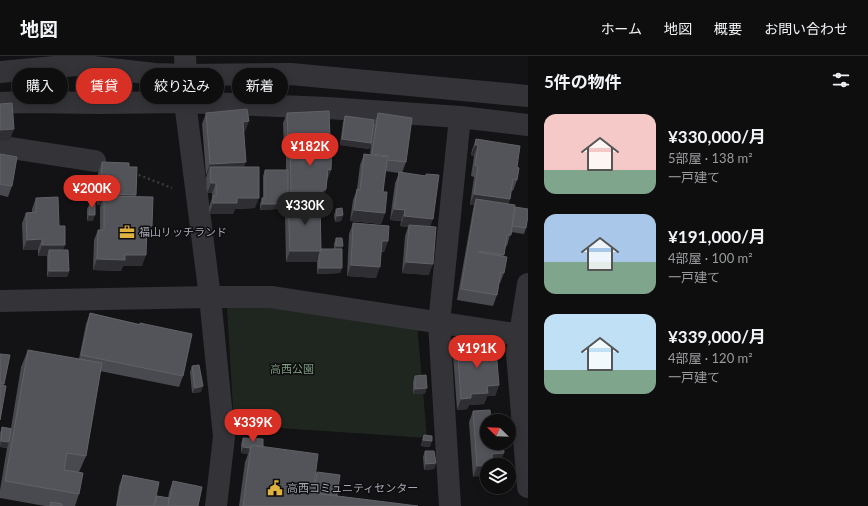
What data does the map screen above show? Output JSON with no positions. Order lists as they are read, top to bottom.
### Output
{
  "parks": ["高西公園"],
  "places": {
    "office": ["福山リッチランド"],
    "public building": ["高西コミュニティセンター"]
  },
  "north": "top left",
  "page": {
    "header": "地図",
    "nav": [
      "ホーム",
      "地図",
      "概要",
      "お問い合わせ"
    ],
    "heading": "5件の物件",
    "chip": [
      "購入",
      "賃貸",
      "絞り込み",
      "新着"
    ],
    "list": [
      {
        "name": "¥330,000/月",
        "note": "5部屋 · 138 m² · 一戸建て"
      },
      {
        "name": "¥191,000/月",
        "note": "4部屋 · 100 m² · 一戸建て"
      },
      {
        "name": "¥339,000/月",
        "note": "4部屋 · 120 m² · 一戸建て"
      }
    ],
    "price": [
      "¥182K",
      "¥200K",
      "¥330K",
      "¥191K",
      "¥339K"
    ]
  }
}
